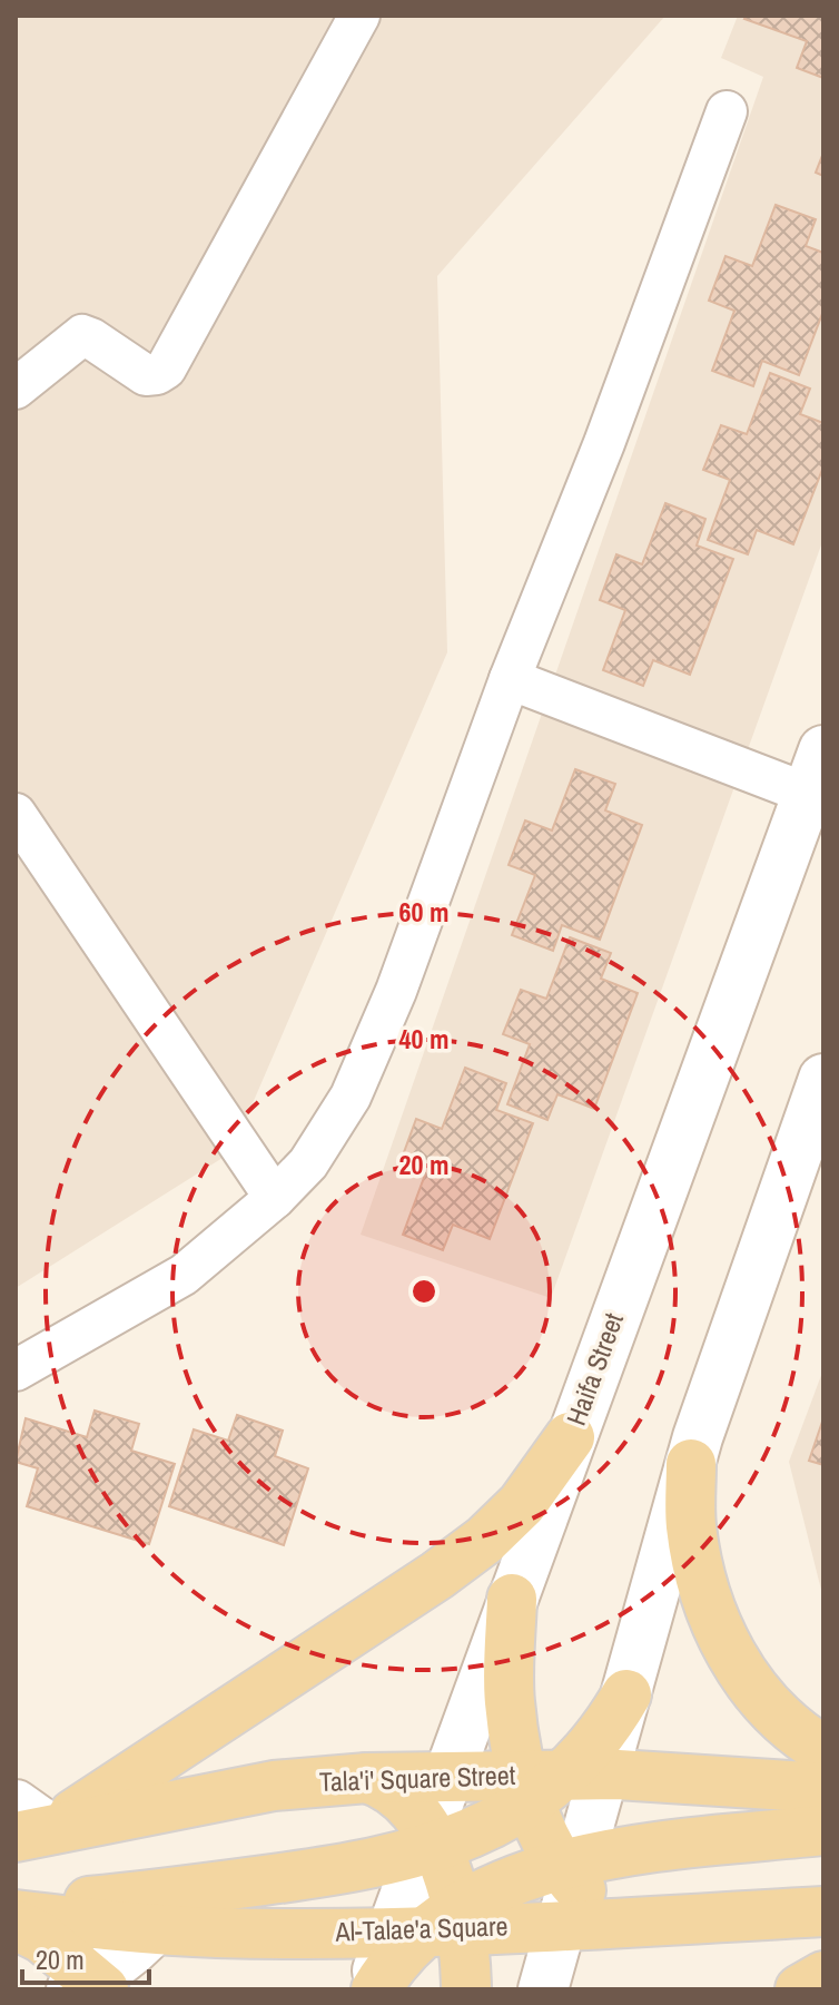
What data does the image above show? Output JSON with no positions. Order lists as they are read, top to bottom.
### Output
{
  "streets": {
    "main road": ["Haifa Street", "Tala'i' Square Street", "Al-Talae'a Square"]
  },
  "crossings": [
    ["Haifa Street", "Tala'i' Square Street"],
    ["Haifa Street", "Al-Talae'a Square"]
  ],
  "scale_bar": "20 m",
  "rings": ["60 m", "40 m", "20 m"]
}
